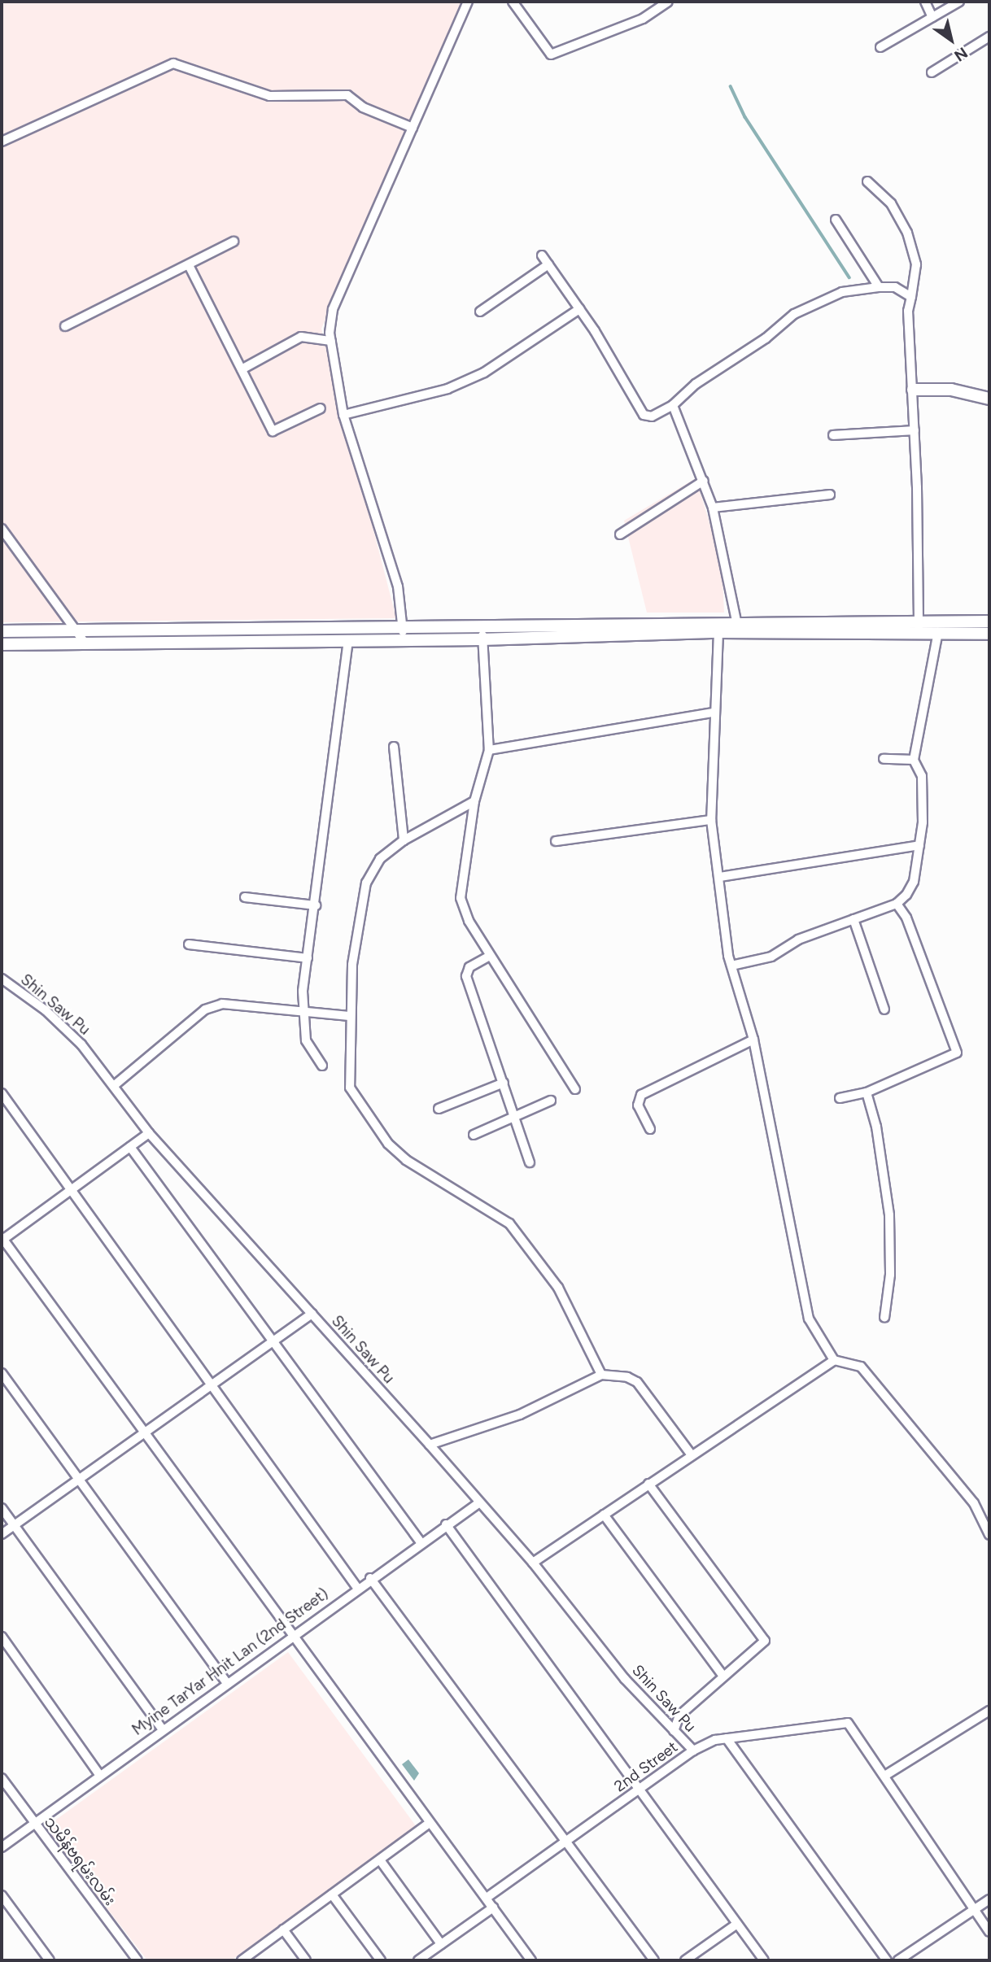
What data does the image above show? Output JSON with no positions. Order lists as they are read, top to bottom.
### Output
{
  "streets": {
    "street": [
      "Shin Saw Pu",
      "Myine TarYar Hnit Lan (2nd Street)",
      "2nd Street",
      "သမိန်ဗရမ်းလမ်း"
    ]
  },
  "crossings": [
    ["Shin Saw Pu", "Myine TarYar Hnit Lan (2nd Street)"],
    ["Shin Saw Pu", "2nd Street"],
    ["Myine TarYar Hnit Lan (2nd Street)", "သမိန်ဗရမ်းလမ်း"]
  ],
  "north": "bottom right"
}
